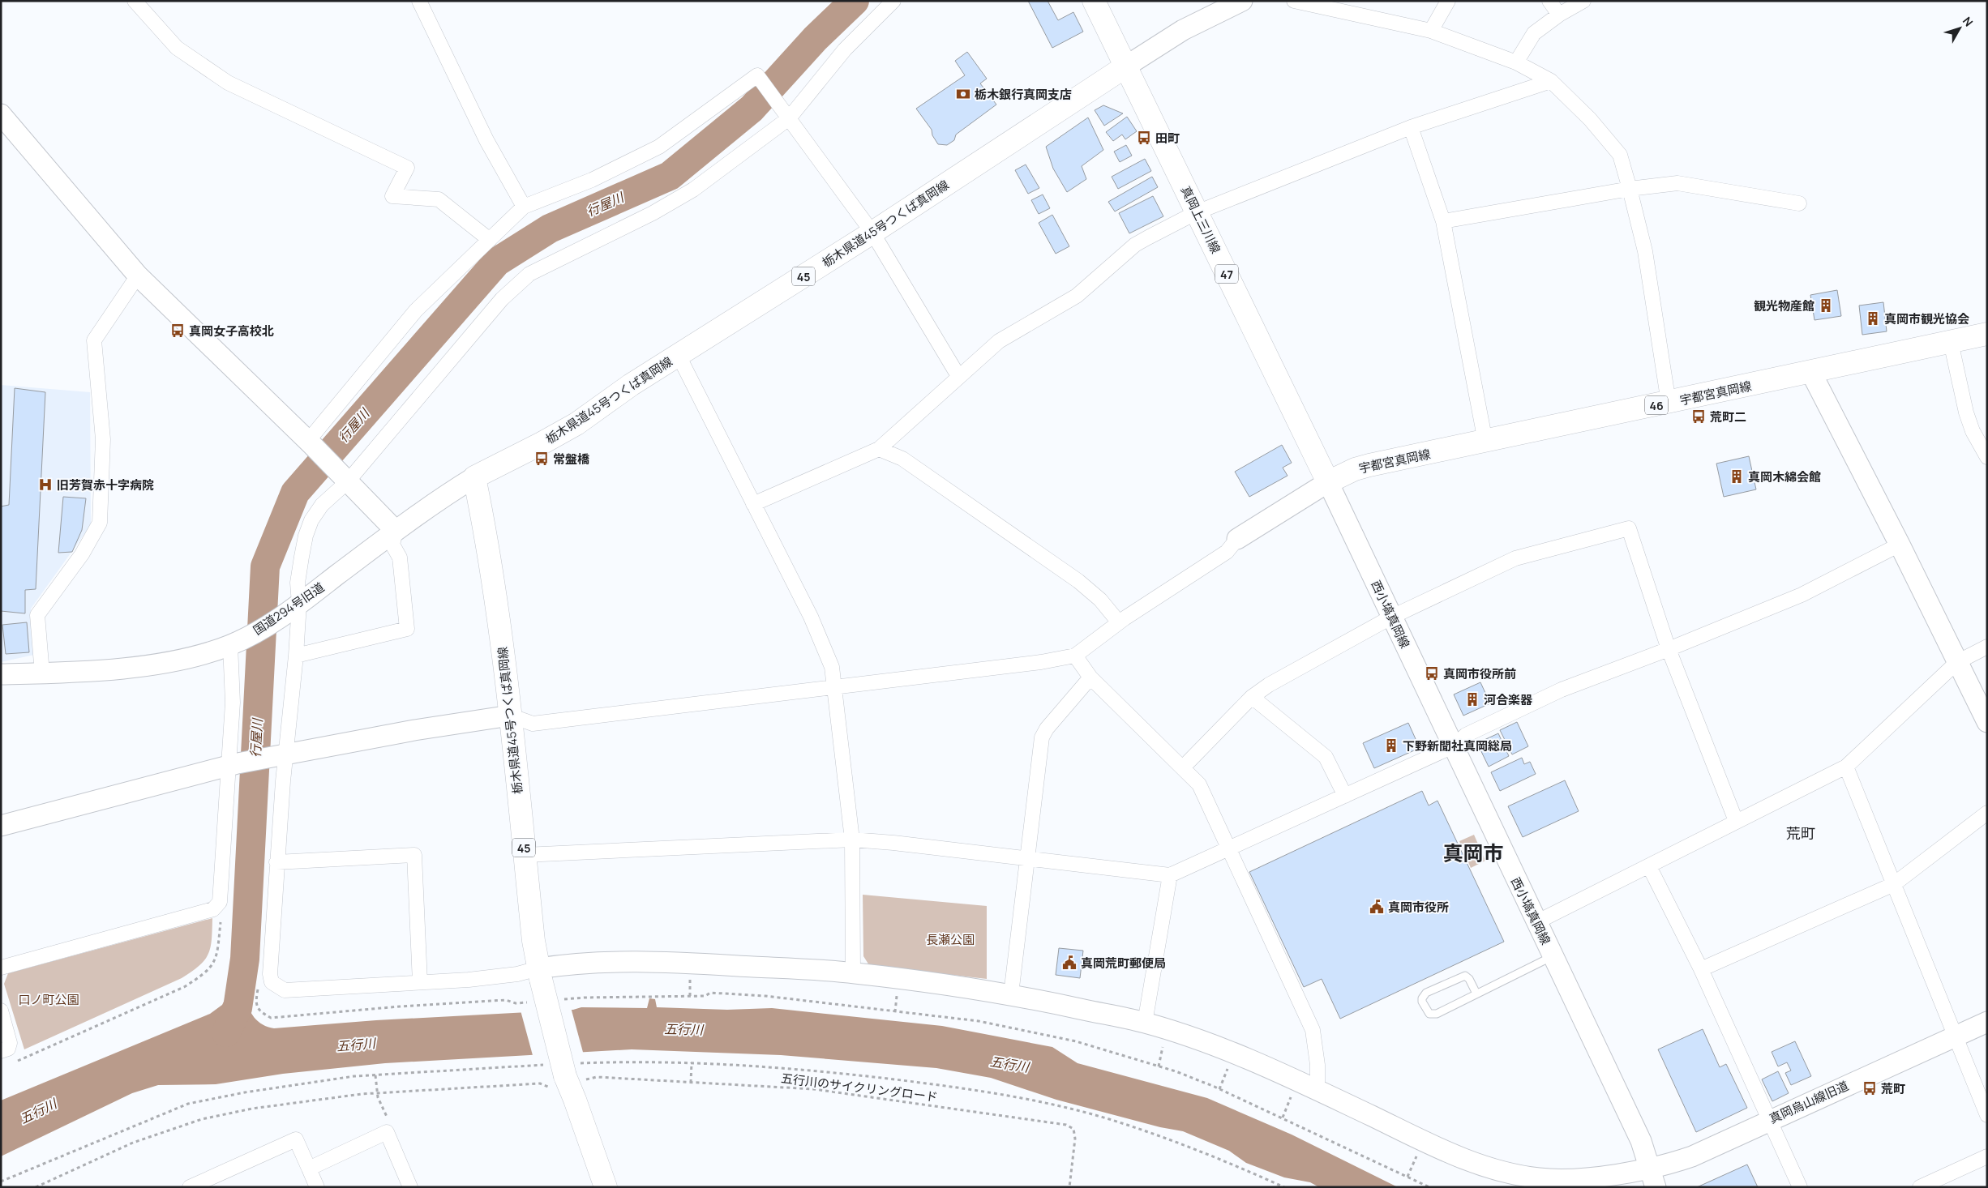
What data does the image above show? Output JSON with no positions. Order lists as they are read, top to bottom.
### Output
{
  "streets": {
    "main road": [
      "真岡上三川線",
      "栃木県道45号つくば真岡線",
      "47",
      "45",
      "宇都宮真岡線",
      "46"
    ],
    "street": ["国道294号旧道", "西小塙真岡線", "真岡烏山線旧道"],
    "path": ["五行川のサイクリングロード"]
  },
  "crossings": [
    ["真岡上三川線", "栃木県道45号つくば真岡線"],
    ["真岡上三川線", "宇都宮真岡線"],
    ["真岡上三川線", "西小塙真岡線"],
    ["栃木県道45号つくば真岡線", "45"],
    ["栃木県道45号つくば真岡線", "国道294号旧道"],
    ["栃木県道45号つくば真岡線", "五行川のサイクリングロード"],
    ["栃木県道45号つくば真岡線", "真岡烏山線旧道"],
    ["45", "五行川のサイクリングロード"],
    ["宇都宮真岡線", "西小塙真岡線"],
    ["西小塙真岡線", "真岡烏山線旧道"]
  ],
  "districts": ["荒町", "真岡市"],
  "water": ["行屋川", "五行川"],
  "parks": ["長瀬公園", "口ノ町公園"],
  "places": {
    "bank": ["栃木銀行真岡支店"],
    "bus stop": [
      "田町",
      "真岡女子高校北",
      "荒町二",
      "常盤橋",
      "真岡市役所前",
      "荒町"
    ],
    "building": [
      "観光物産館",
      "真岡市観光協会",
      "真岡木綿会館",
      "河合楽器",
      "下野新聞社真岡総局"
    ],
    "hospital": ["旧芳賀赤十字病院"],
    "public building": ["真岡市役所", "真岡荒町郵便局"]
  },
  "north": "top right"
}
